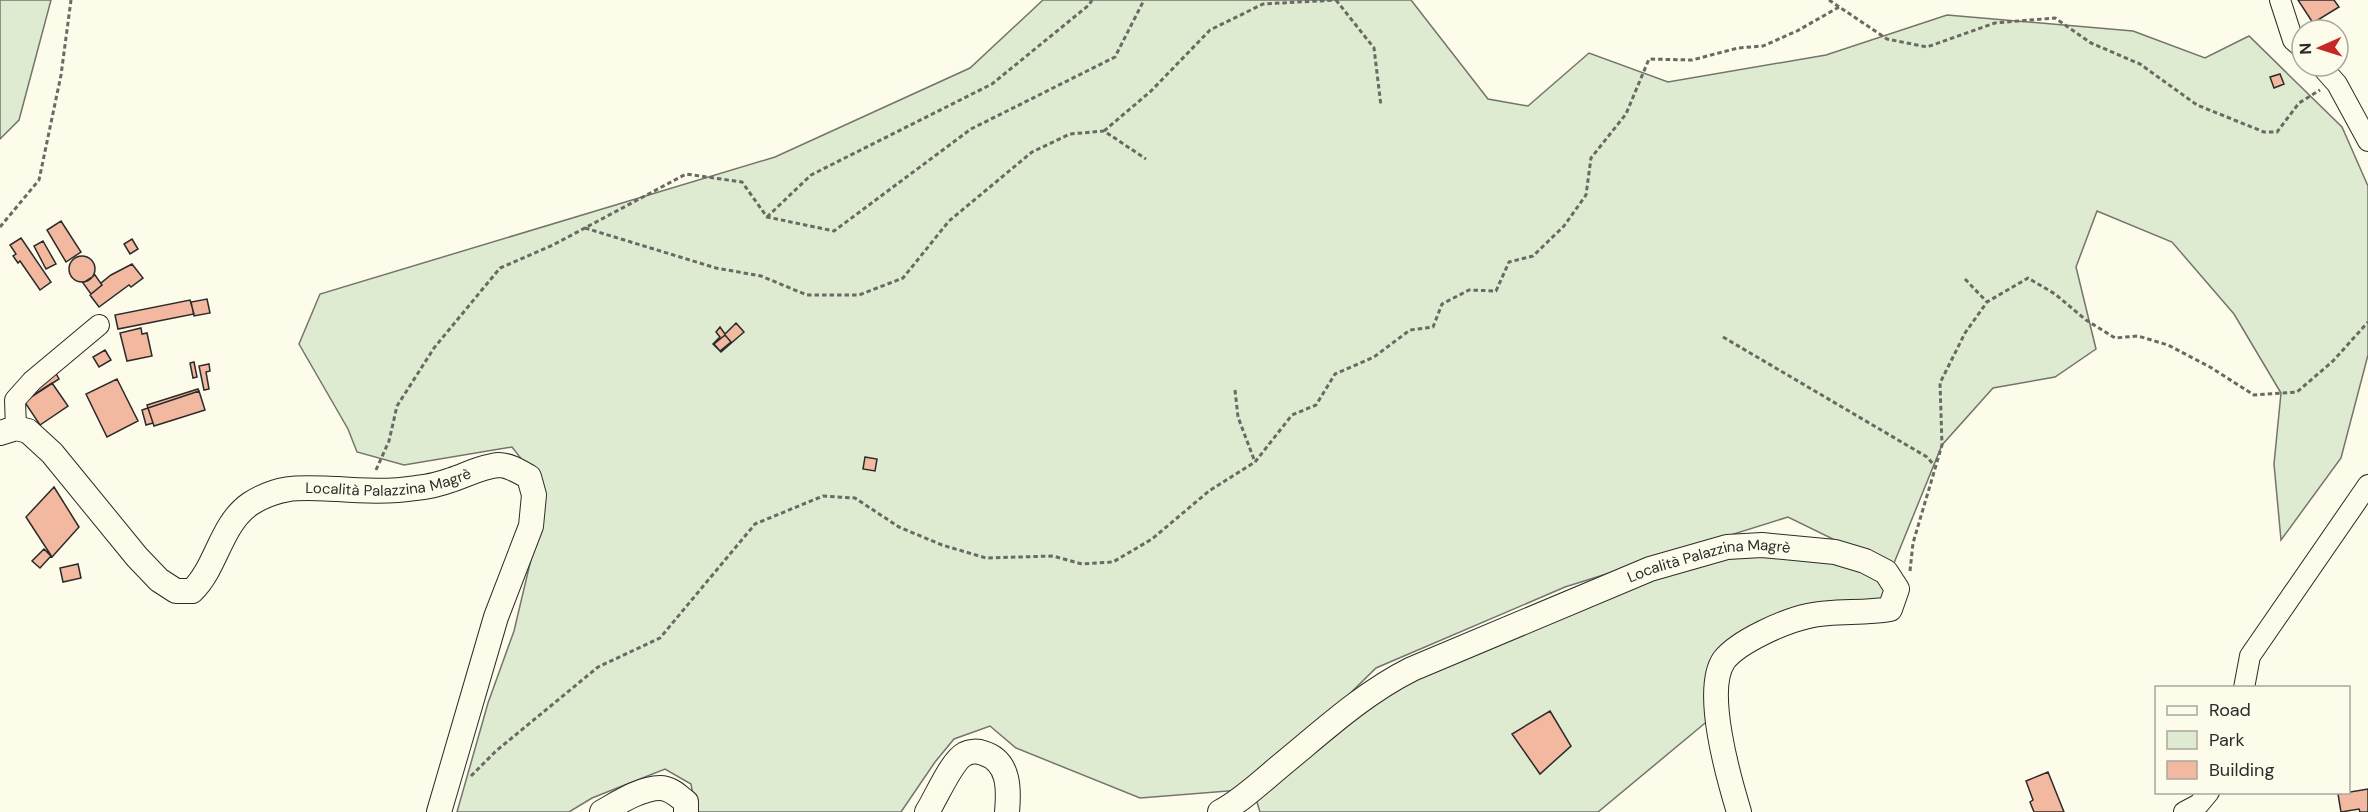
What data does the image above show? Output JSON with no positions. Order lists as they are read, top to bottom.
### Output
{
  "streets": {
    "main road": ["Località Palazzina Magrè"]
  },
  "legend": ["Road", "Park", "Building"],
  "north": "left"
}
